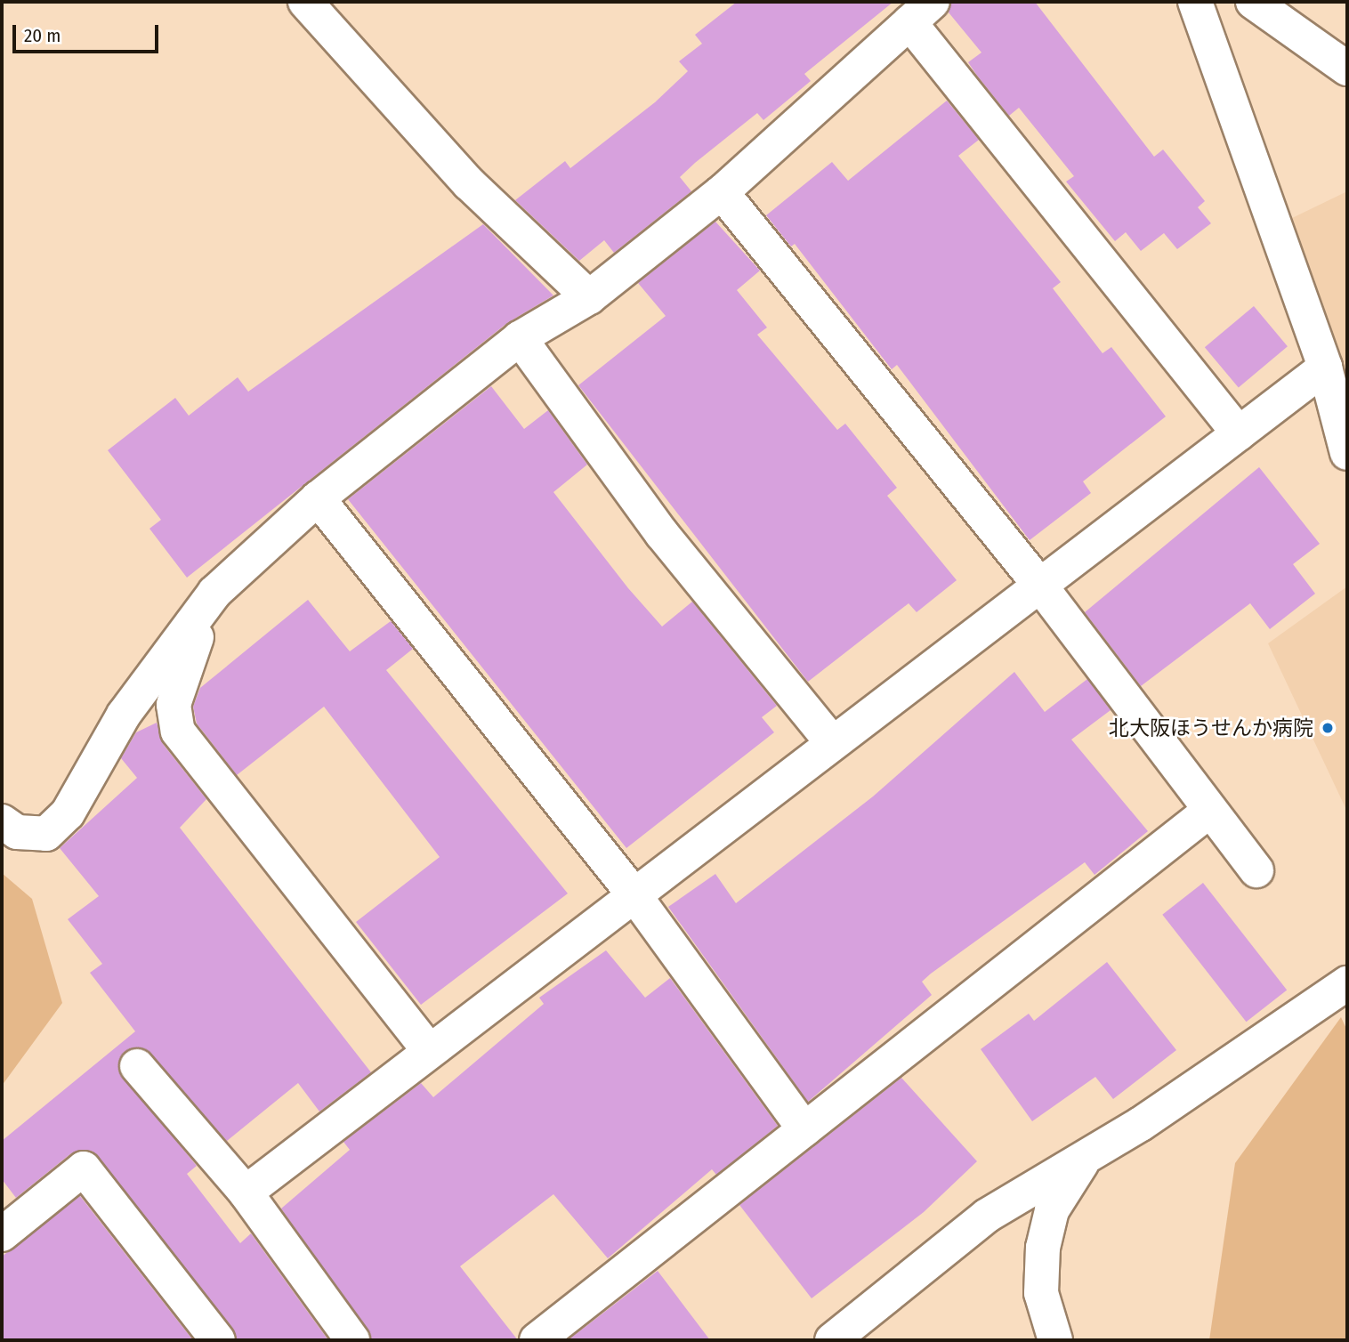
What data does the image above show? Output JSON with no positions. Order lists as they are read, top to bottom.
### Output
{
  "places": ["北大阪ほうせんか病院"],
  "scale_bar": "20 m"
}
